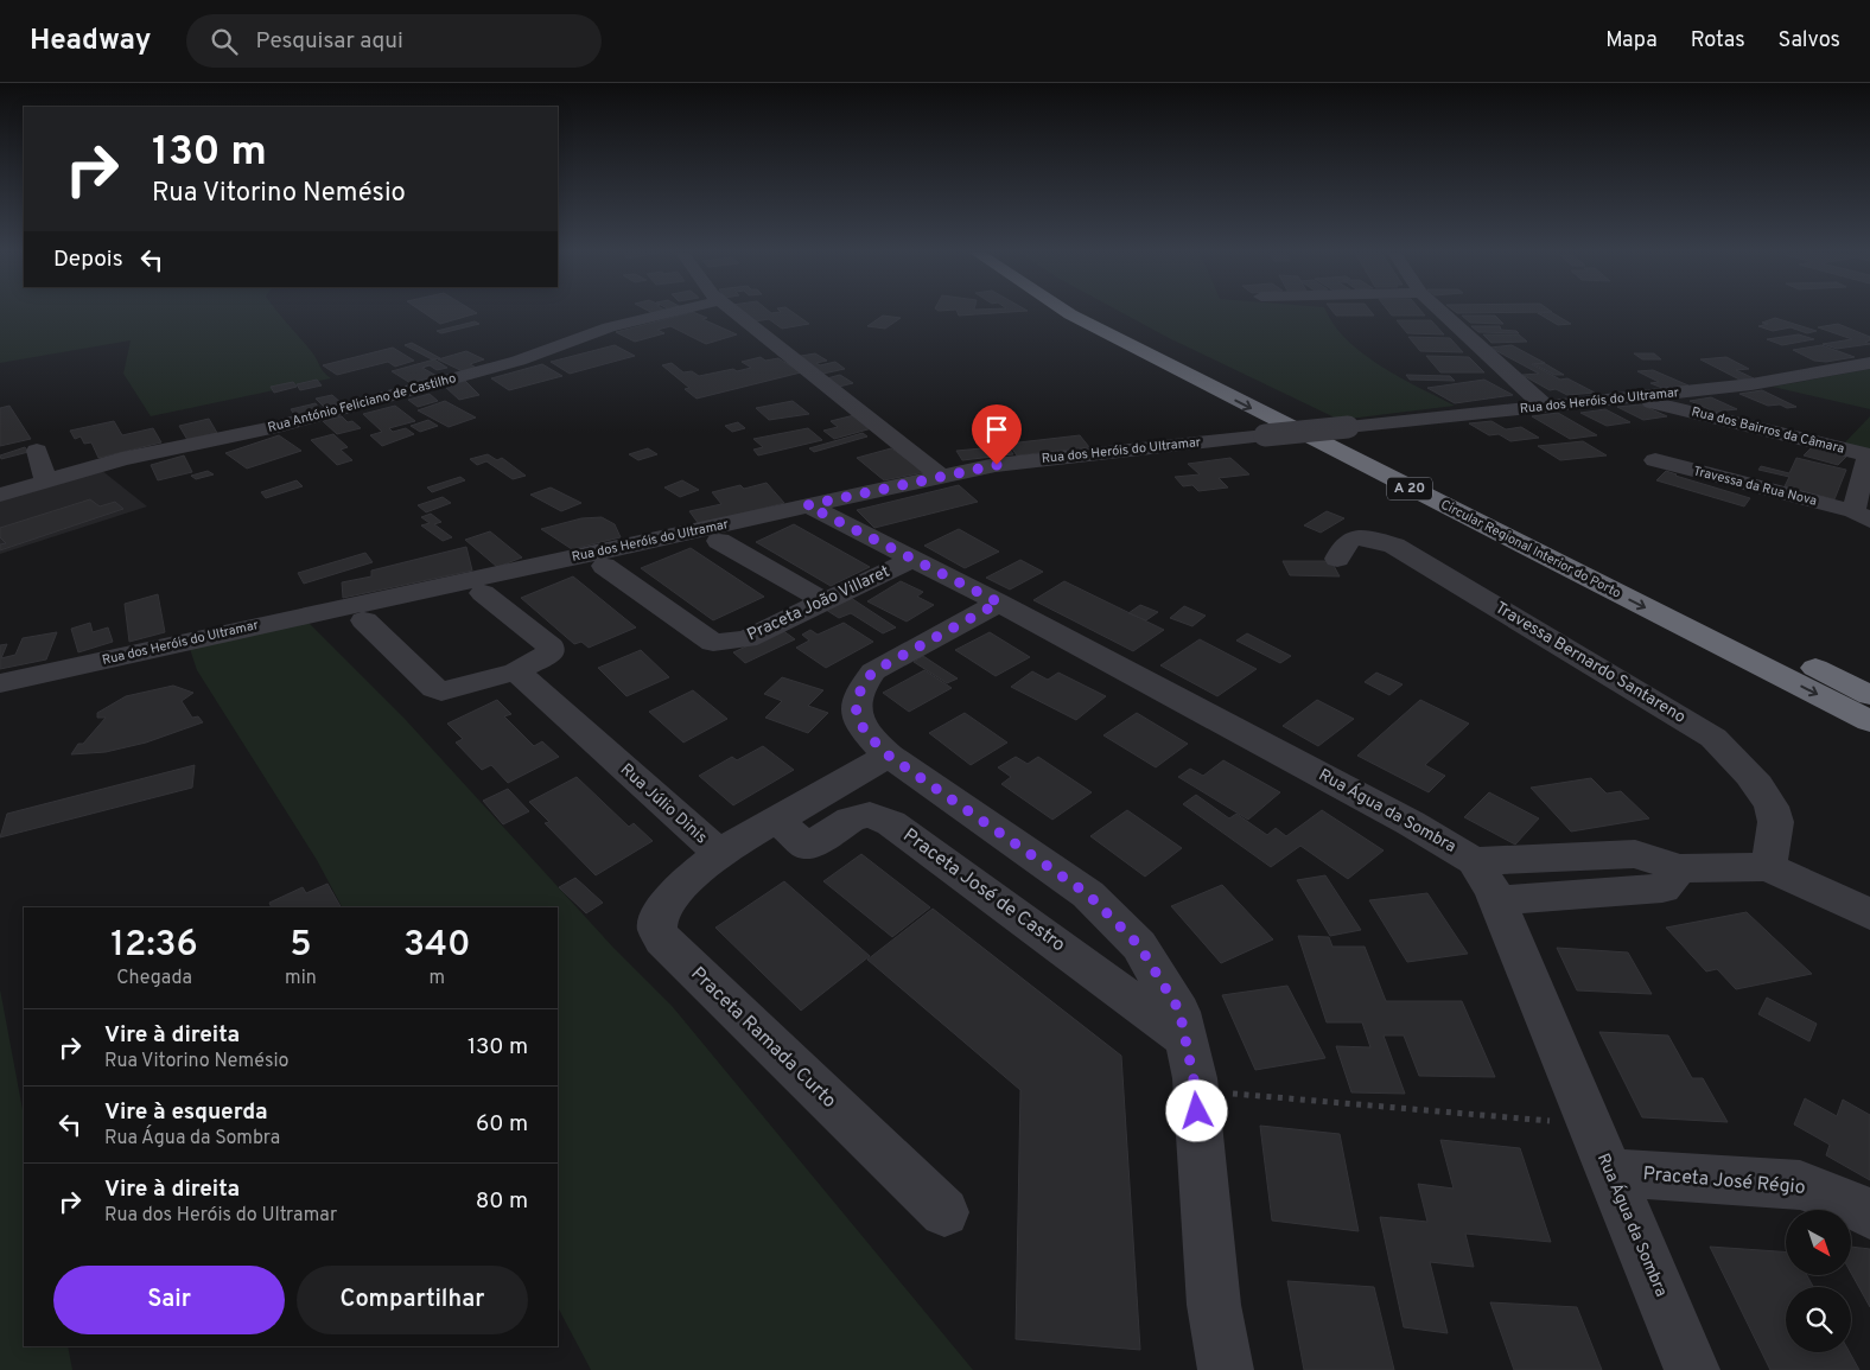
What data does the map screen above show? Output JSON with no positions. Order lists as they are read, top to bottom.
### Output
{
  "streets": {
    "highway": ["A 20", "Circular Regional Interior do Porto"],
    "street": [
      "Rua dos Heróis do Ultramar",
      "Rua António Feliciano de Castilho",
      "Rua dos Bairros da Câmara",
      "Travessa da Rua Nova",
      "Praceta João Villaret",
      "Travessa Bernardo Santareno",
      "Rua Júlio Dinis",
      "Rua Água da Sombra",
      "Praceta José de Castro",
      "Praceta Ramada Curto",
      "Praceta José Régio"
    ]
  },
  "crossings": [
    ["Rua dos Heróis do Ultramar", "Rua dos Bairros da Câmara"],
    ["Rua dos Heróis do Ultramar", "Rua Água da Sombra"],
    ["Praceta João Villaret", "Rua Água da Sombra"],
    ["Rua Júlio Dinis", "Praceta José de Castro"],
    ["Rua Júlio Dinis", "Praceta Ramada Curto"],
    ["Rua Água da Sombra", "Praceta José Régio"]
  ],
  "north": "bottom right",
  "page": {
    "header": "Headway",
    "search": "Pesquisar aqui",
    "nav": ["Mapa", "Rotas", "Salvos"],
    "turn": ["130 m", "Rua Vitorino Nemésio"],
    "then": "Depois",
    "eta": [
      "12:36",
      "Chegada",
      "5",
      "min",
      "340",
      "m"
    ],
    "list": [
      {
        "name": "Vire à direita",
        "note": "Rua Vitorino Nemésio",
        "value": "130 m"
      },
      {
        "name": "Vire à esquerda",
        "note": "Rua Água da Sombra",
        "value": "60 m"
      },
      {
        "name": "Vire à direita",
        "note": "Rua dos Heróis do Ultramar",
        "value": "80 m"
      }
    ],
    "buttons": ["Sair", "Compartilhar"]
  }
}
